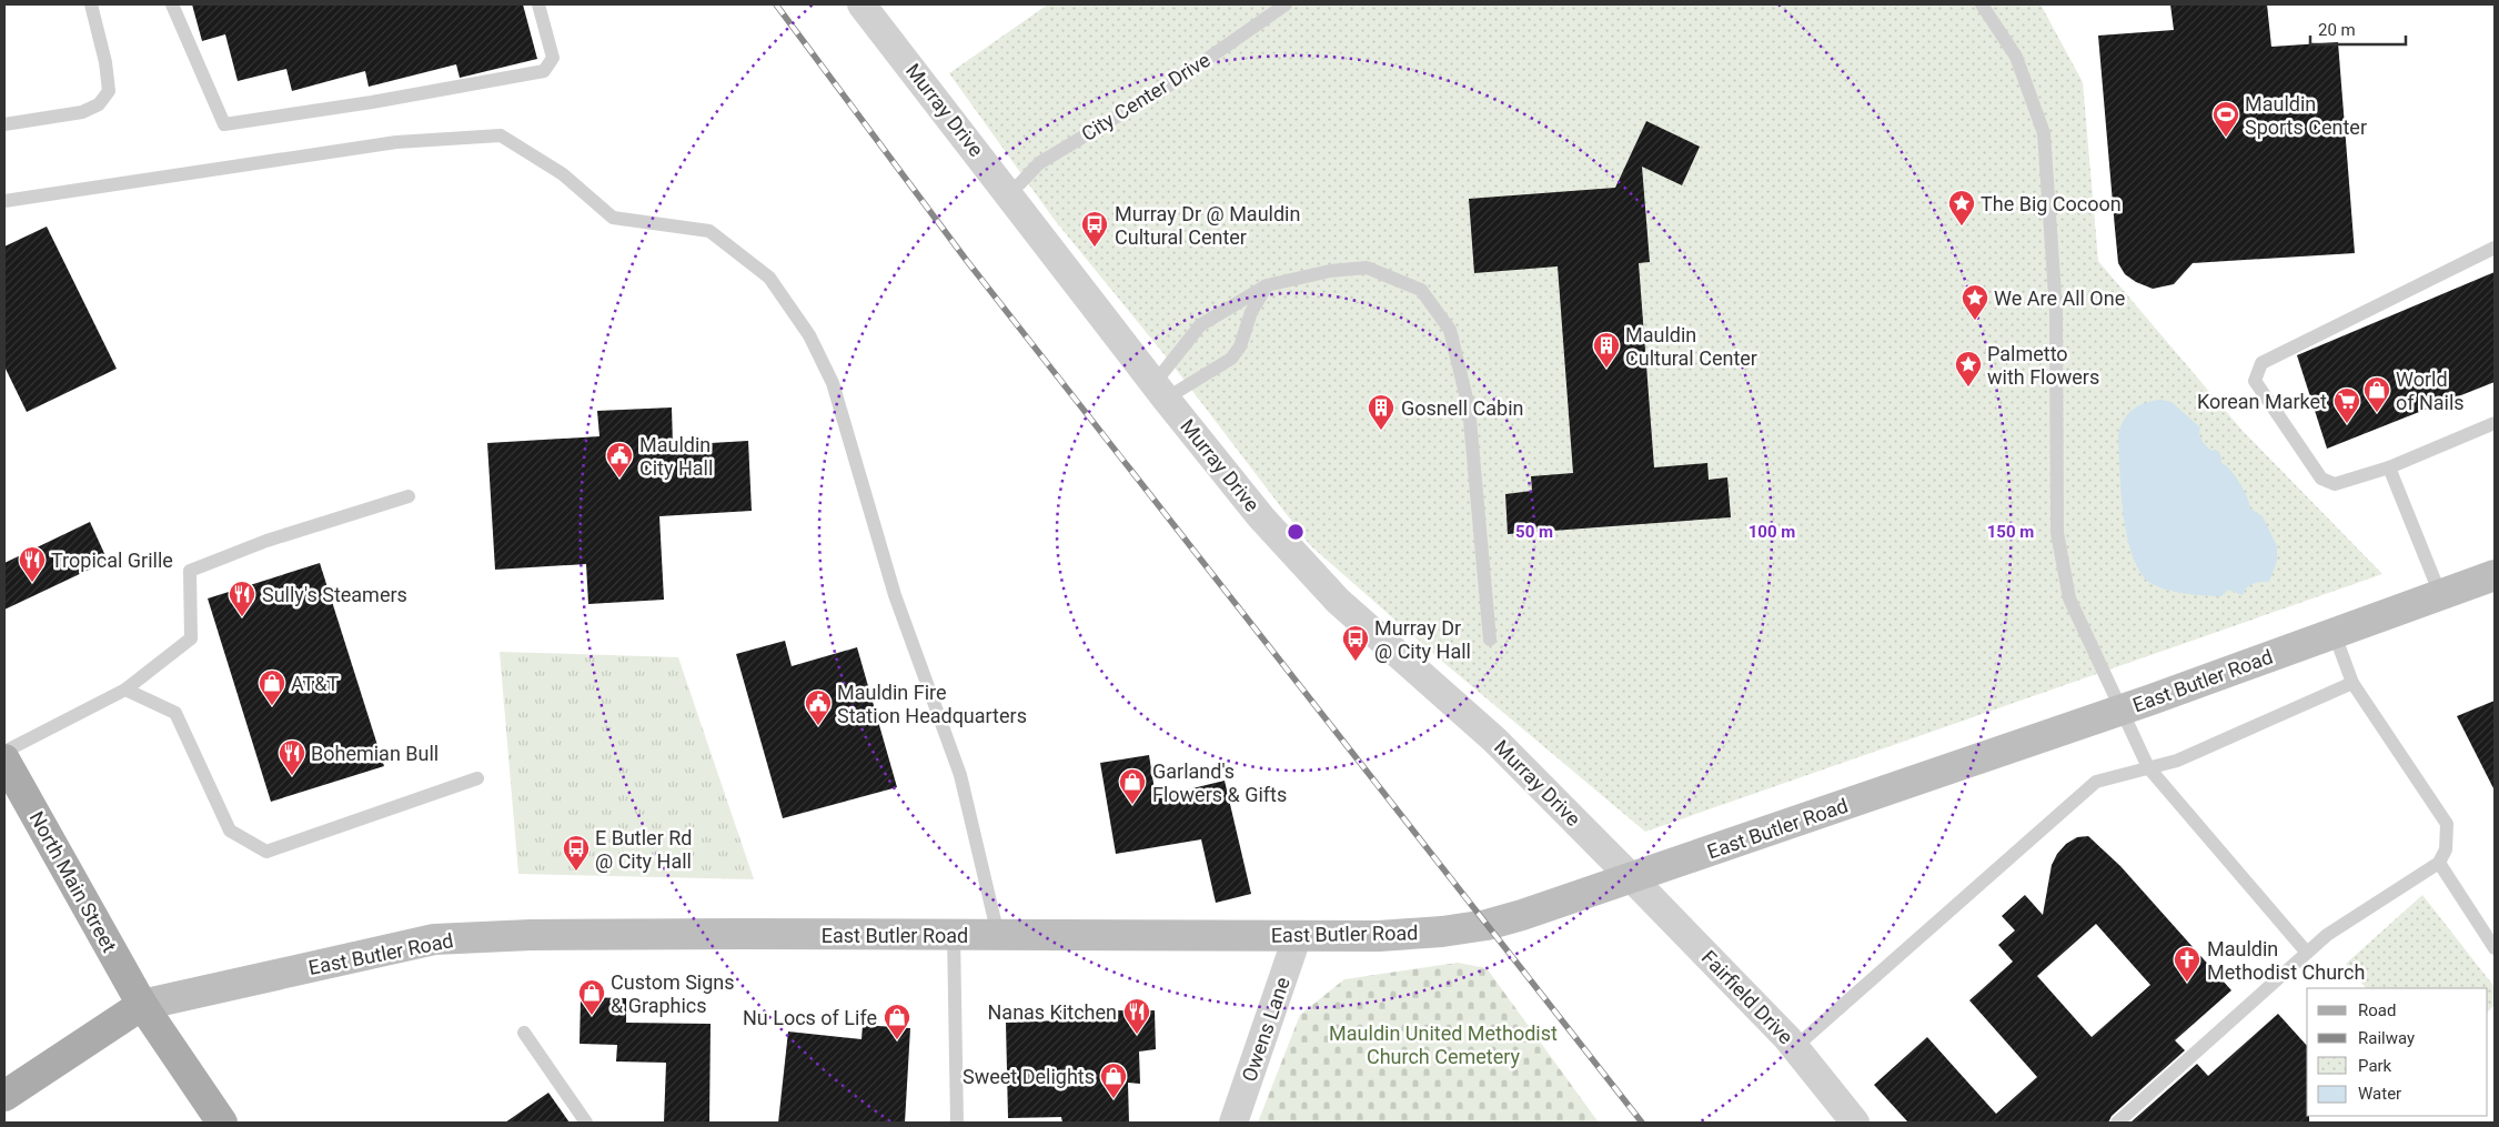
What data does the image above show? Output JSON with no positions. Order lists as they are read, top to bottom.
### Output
{
  "streets": {
    "main road": ["East Butler Road", "North Main Street"],
    "street": ["Murray Drive", "Fairfield Drive", "Owens Lane"],
    "lane": ["City Center Drive"]
  },
  "crossings": [
    ["City Center Drive", "Murray Drive"],
    ["Murray Drive", "East Butler Road"],
    ["Murray Drive", "Fairfield Drive"],
    ["East Butler Road", "North Main Street"],
    ["East Butler Road", "Fairfield Drive"],
    ["East Butler Road", "Owens Lane"]
  ],
  "parks": ["Mauldin United Methodist Church Cemetery"],
  "places": {
    "sports": ["Mauldin Sports Center"],
    "place": ["The Big Cocoon", "We Are All One", "Palmetto with Flowers"],
    "bus stop": ["Murray Dr @ Mauldin Cultural Center", "Murray Dr @ City Hall", "E Butler Rd @ City Hall"],
    "building": ["Mauldin Cultural Center", "Gosnell Cabin"],
    "shop": [
      "World of Nails",
      "AT&T",
      "Garland's Flowers & Gifts",
      "Custom Signs & Graphics",
      "Nu Locs of Life",
      "Sweet Delights"
    ],
    "supermarket": ["Korean Market"],
    "public building": ["Mauldin City Hall", "Mauldin Fire Station Headquarters"],
    "restaurant": [
      "Tropical Grille",
      "Sully's Steamers",
      "Bohemian Bull",
      "Nanas Kitchen"
    ],
    "church": ["Mauldin Methodist Church"]
  },
  "legend": [
    "Road",
    "Railway",
    "Park",
    "Water"
  ],
  "scale_bar": "20 m",
  "rings": ["50 m", "100 m", "150 m"]
}
